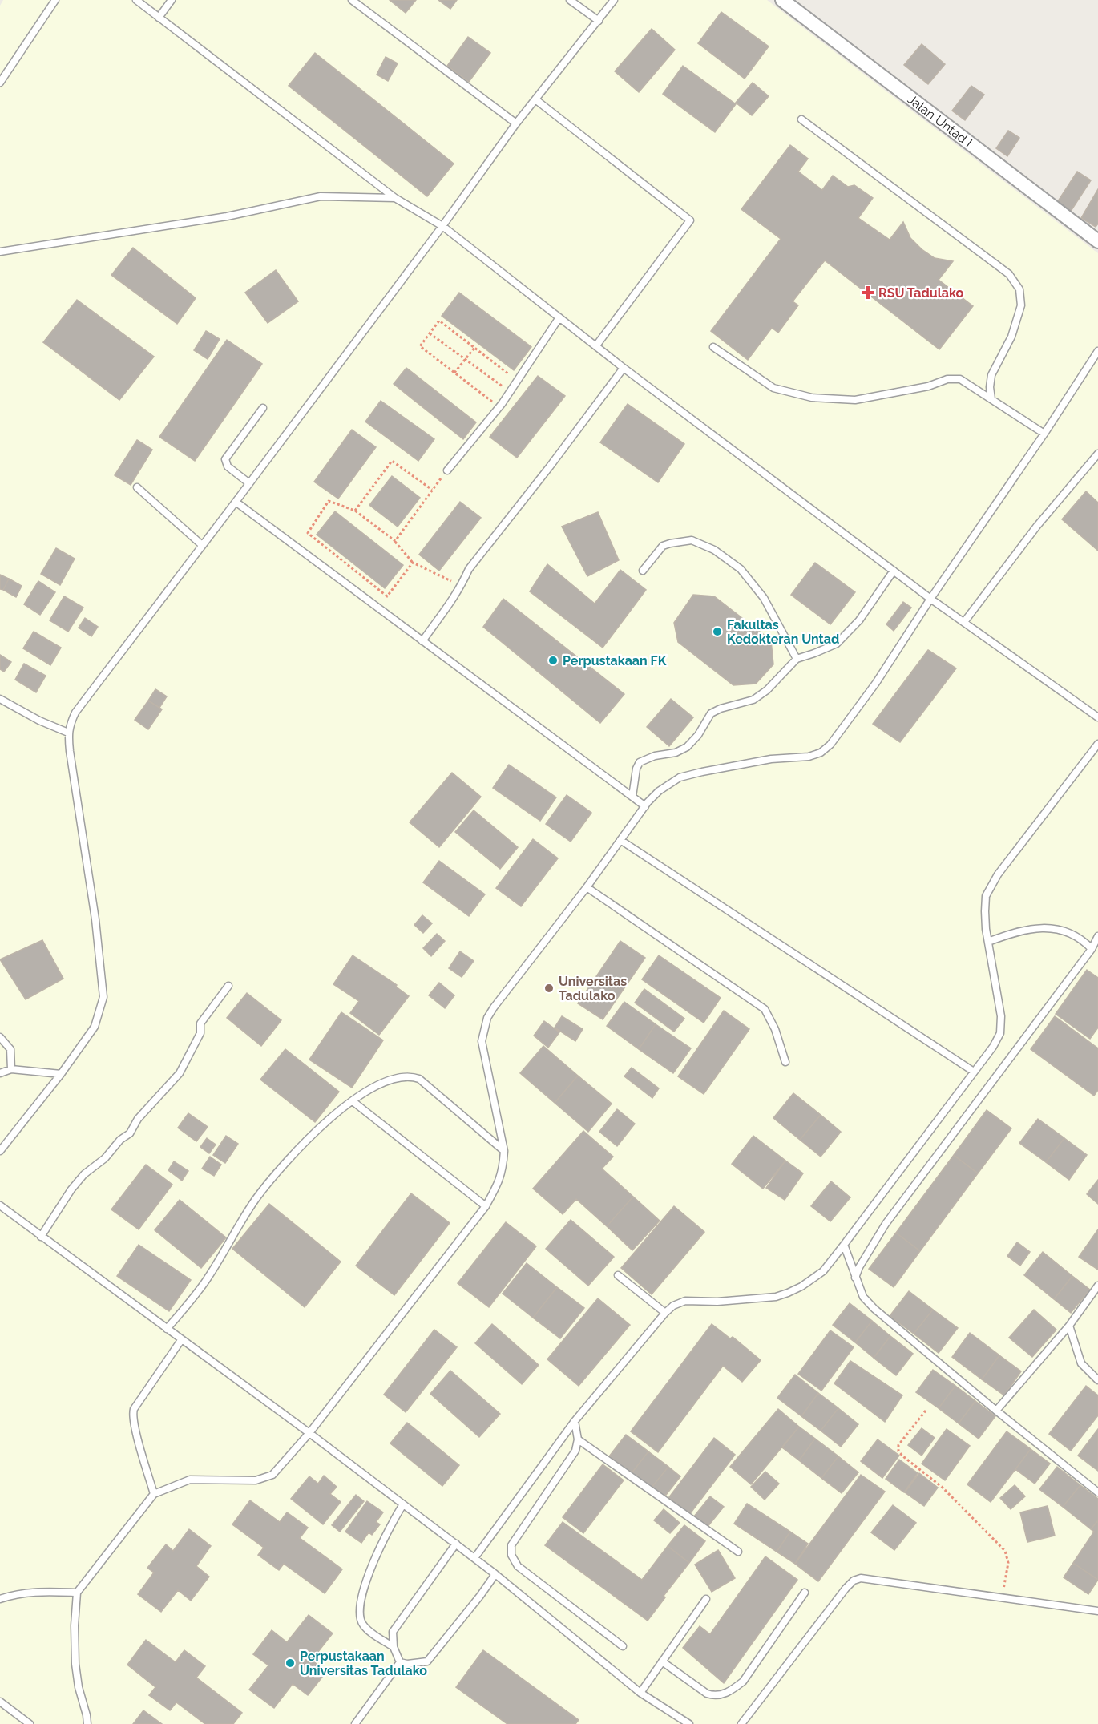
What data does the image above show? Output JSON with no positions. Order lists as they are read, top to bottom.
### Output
{
  "streets": {
    "street": ["Jalan Untad I"]
  },
  "places": {
    "health": ["RSU Tadulako"],
    "other": [
      "Fakultas Kedokteran Untad",
      "Perpustakaan FK",
      "Universitas Tadulako",
      "Perpustakaan Universitas Tadulako"
    ]
  }
}
